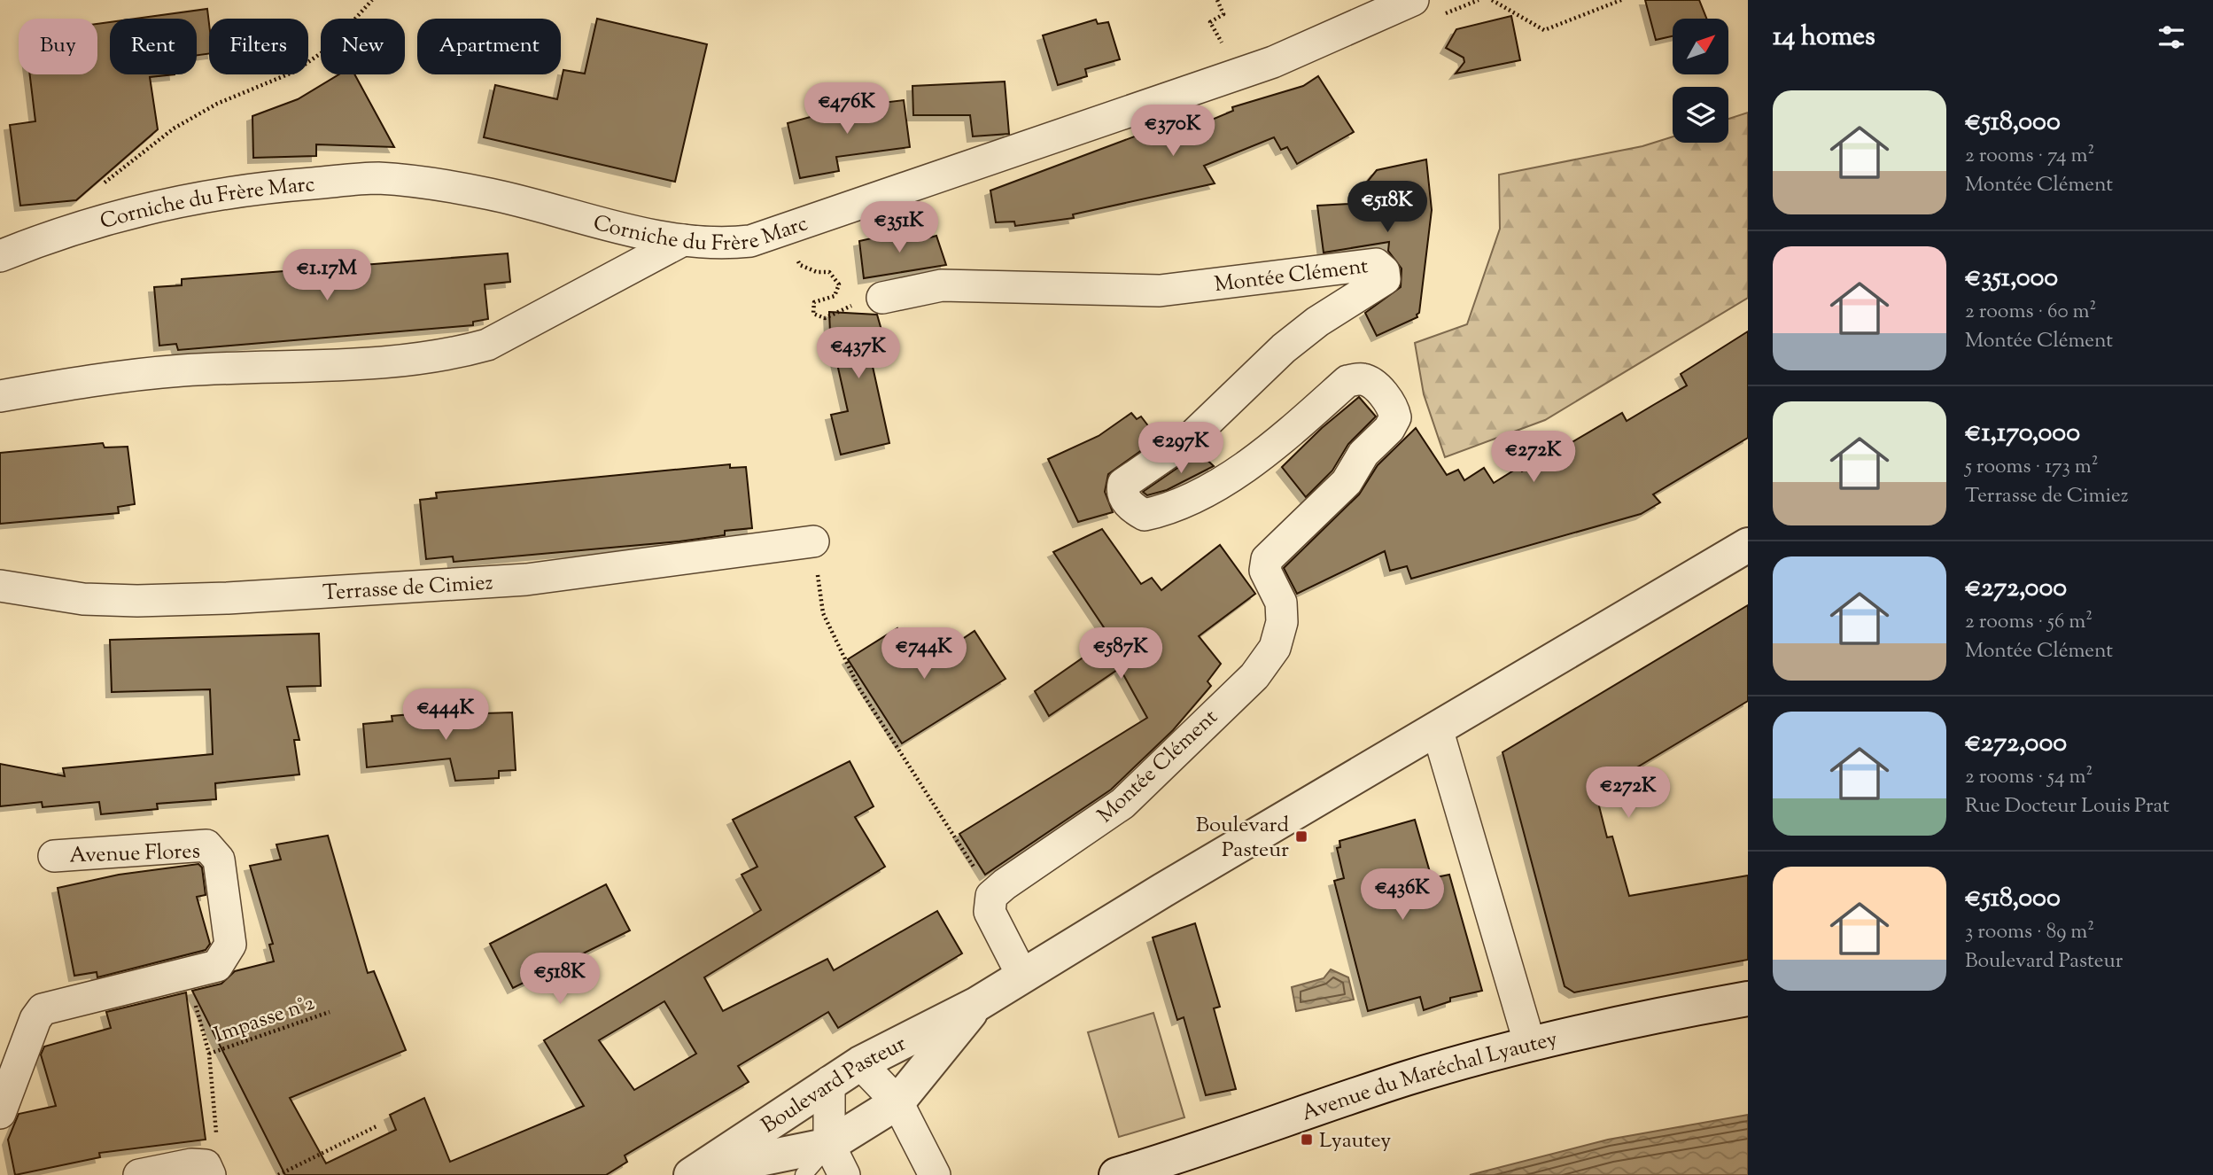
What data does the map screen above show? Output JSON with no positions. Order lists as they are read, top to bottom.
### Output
{
  "streets": {
    "street": [
      "Corniche du Frère Marc",
      "Montée Clément",
      "Terrasse de Cimiez",
      "Avenue Flores",
      "Avenue du Maréchal Lyautey",
      "Boulevard Pasteur"
    ],
    "path": ["Impasse n°2"]
  },
  "places": {
    "transit": ["Boulevard Pasteur", "Lyautey"]
  },
  "north": "top right",
  "page": {
    "heading": "14 homes",
    "chip": [
      "Buy",
      "Rent",
      "Filters",
      "New",
      "Apartment"
    ],
    "list": [
      {
        "name": "€518,000",
        "note": "2 rooms · 74 m² · Montée Clément"
      },
      {
        "name": "€351,000",
        "note": "2 rooms · 60 m² · Montée Clément"
      },
      {
        "name": "€1,170,000",
        "note": "5 rooms · 173 m² · Terrasse de Cimiez"
      },
      {
        "name": "€272,000",
        "note": "2 rooms · 56 m² · Montée Clément"
      },
      {
        "name": "€272,000",
        "note": "2 rooms · 54 m² · Rue Docteur Louis Prat"
      },
      {
        "name": "€518,000",
        "note": "3 rooms · 89 m² · Boulevard Pasteur"
      }
    ],
    "price": [
      "€476K",
      "€370K",
      "€518K",
      "€351K",
      "€1.17M",
      "€437K",
      "€297K",
      "€272K",
      "€744K",
      "€587K",
      "€444K",
      "€272K",
      "€436K",
      "€518K"
    ]
  }
}
